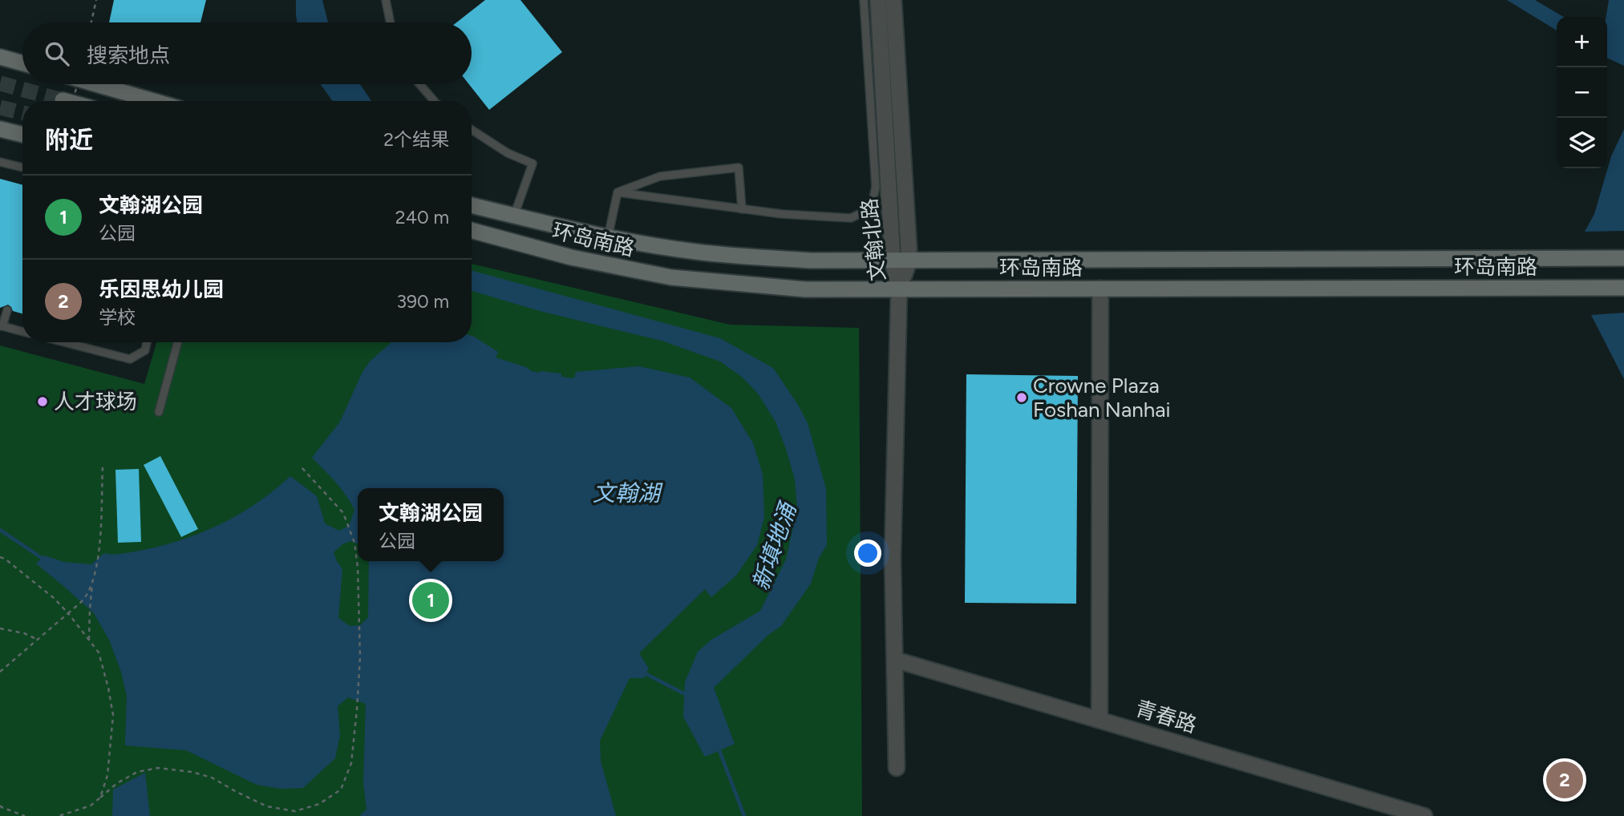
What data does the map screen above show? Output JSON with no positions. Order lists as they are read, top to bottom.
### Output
{
  "streets": {
    "main road": ["环岛南路"],
    "street": ["文翰北路", "青春路"]
  },
  "crossings": [
    ["环岛南路", "文翰北路"]
  ],
  "water": ["文翰湖", "新填地涌"],
  "places": ["Crowne Plaza Foshan Nanhai", "人才球场"],
  "page": {
    "map_buttons": ["+", "−"],
    "search": "搜索地点",
    "heading": ["附近", "2个结果"],
    "list": [
      {
        "mark": "1",
        "name": "文翰湖公园",
        "note": "公园",
        "value": "240 m"
      },
      {
        "mark": "2",
        "name": "乐因思幼儿园",
        "note": "学校",
        "value": "390 m"
      }
    ],
    "popup": ["文翰湖公园", "公园"],
    "pins": ["1", "2"]
  }
}
